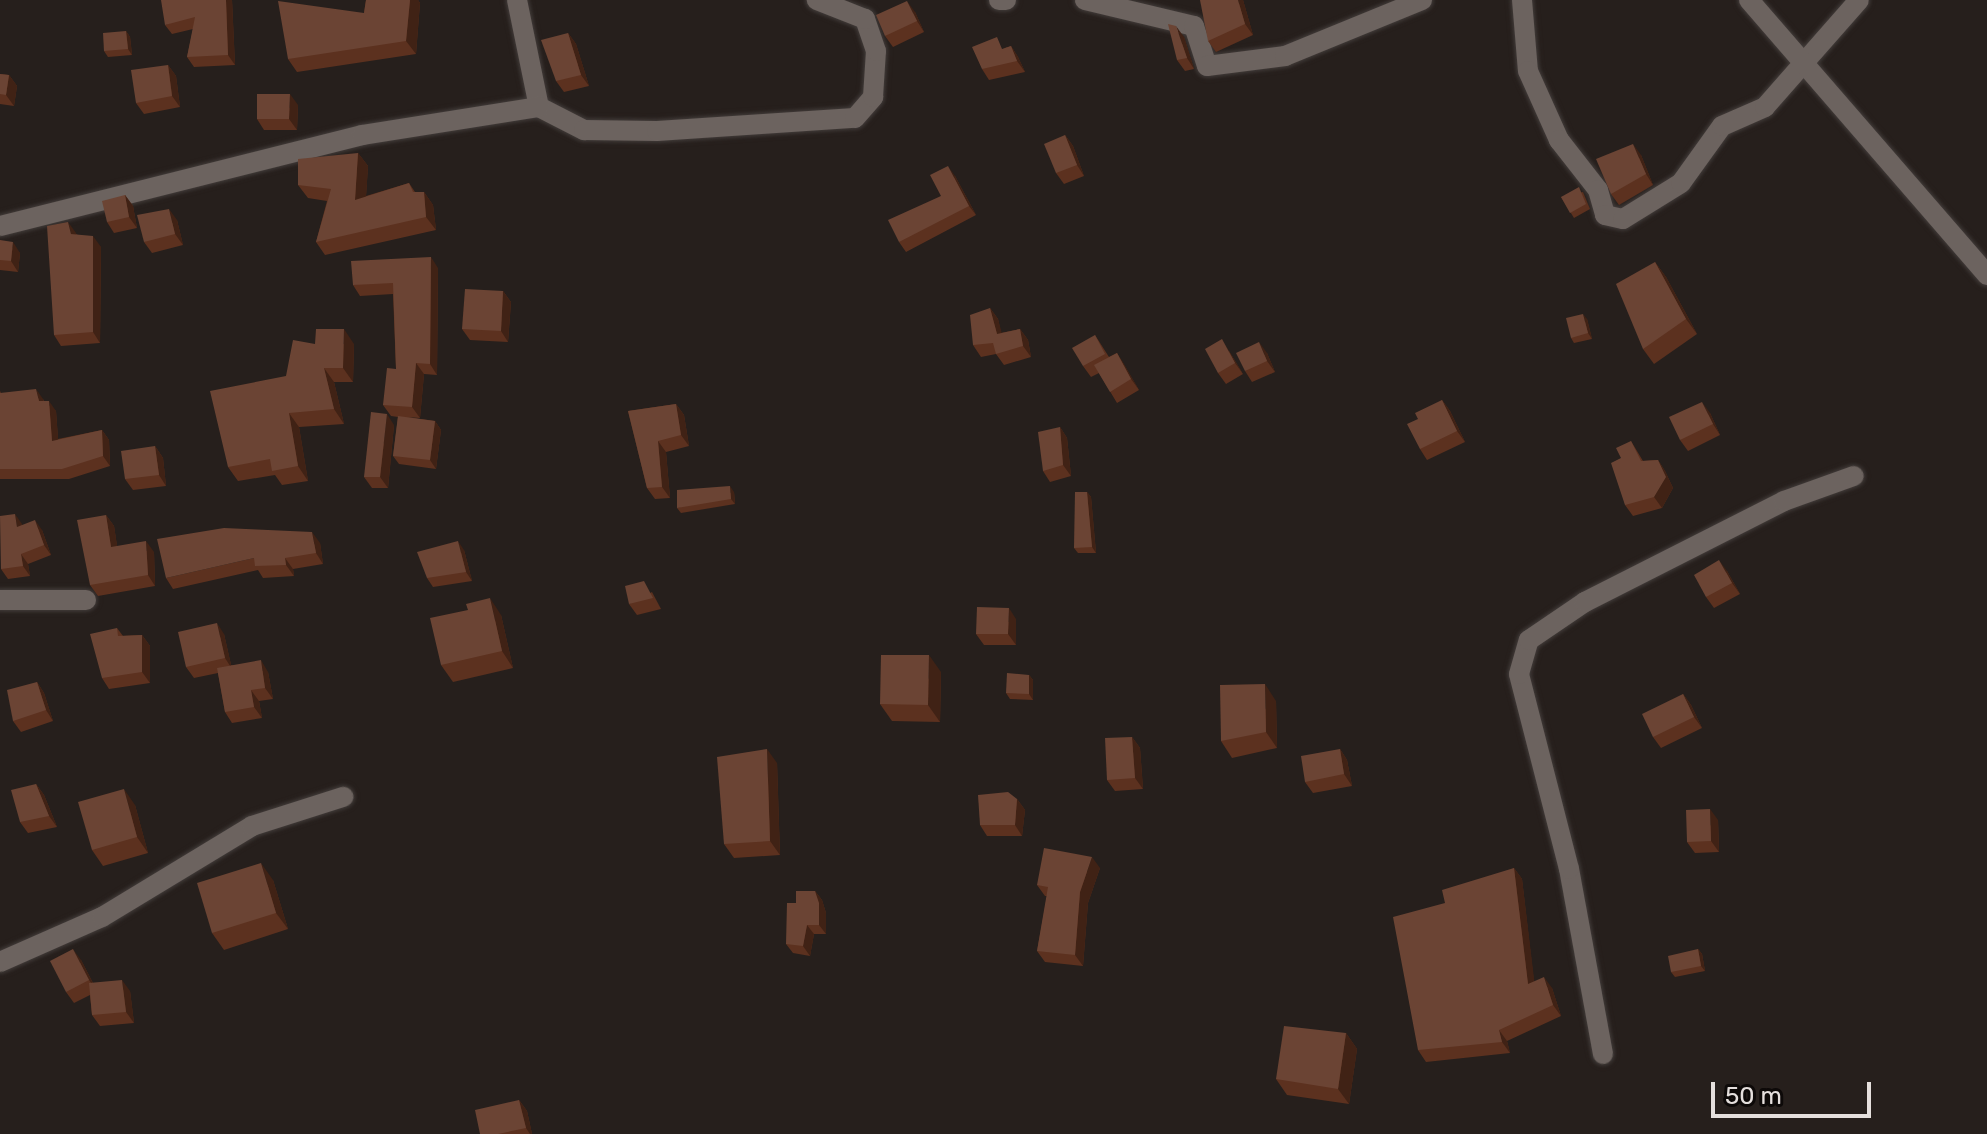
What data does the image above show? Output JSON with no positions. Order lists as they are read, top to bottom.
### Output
{
  "scale_bar": "50 m"
}
